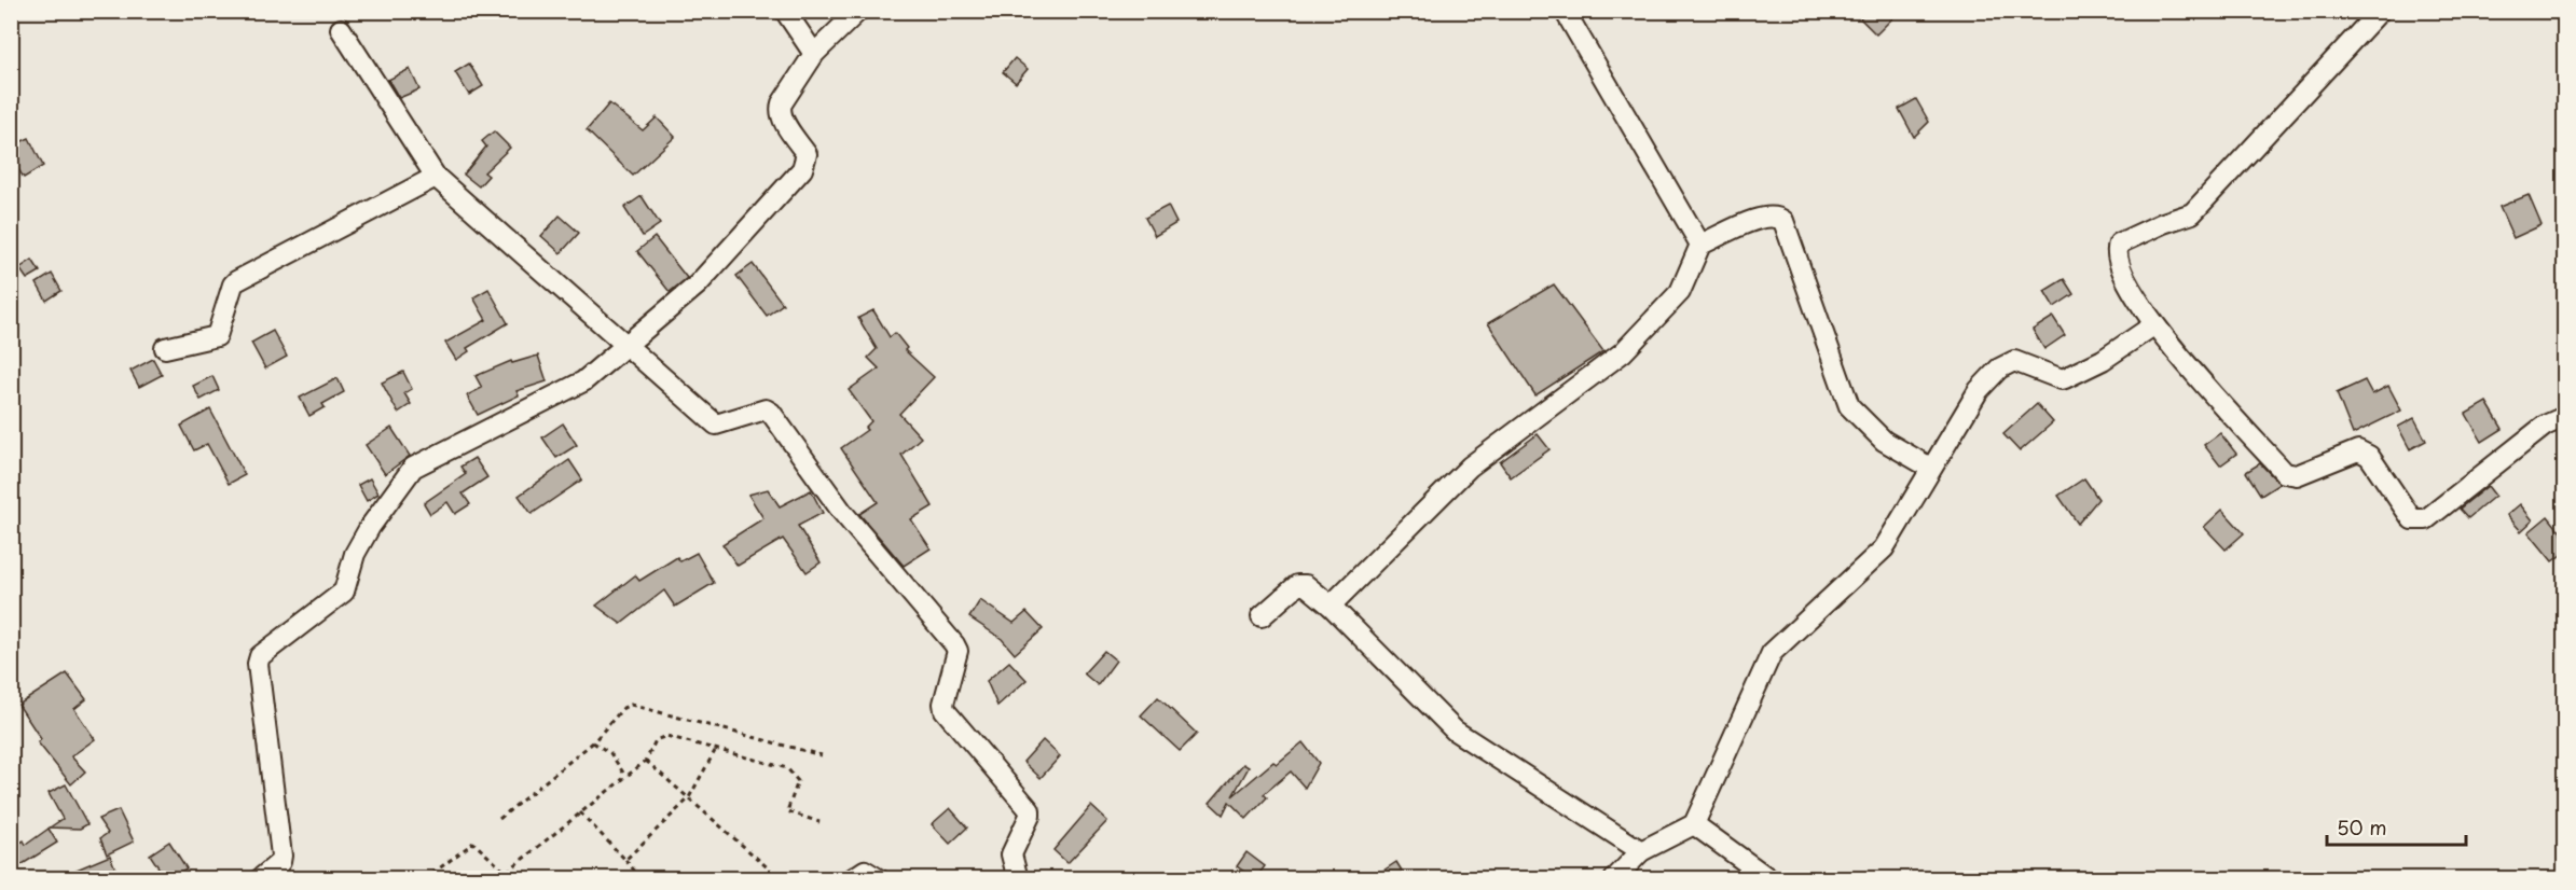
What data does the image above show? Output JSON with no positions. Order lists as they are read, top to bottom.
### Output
{
  "scale_bar": "50 m"
}
